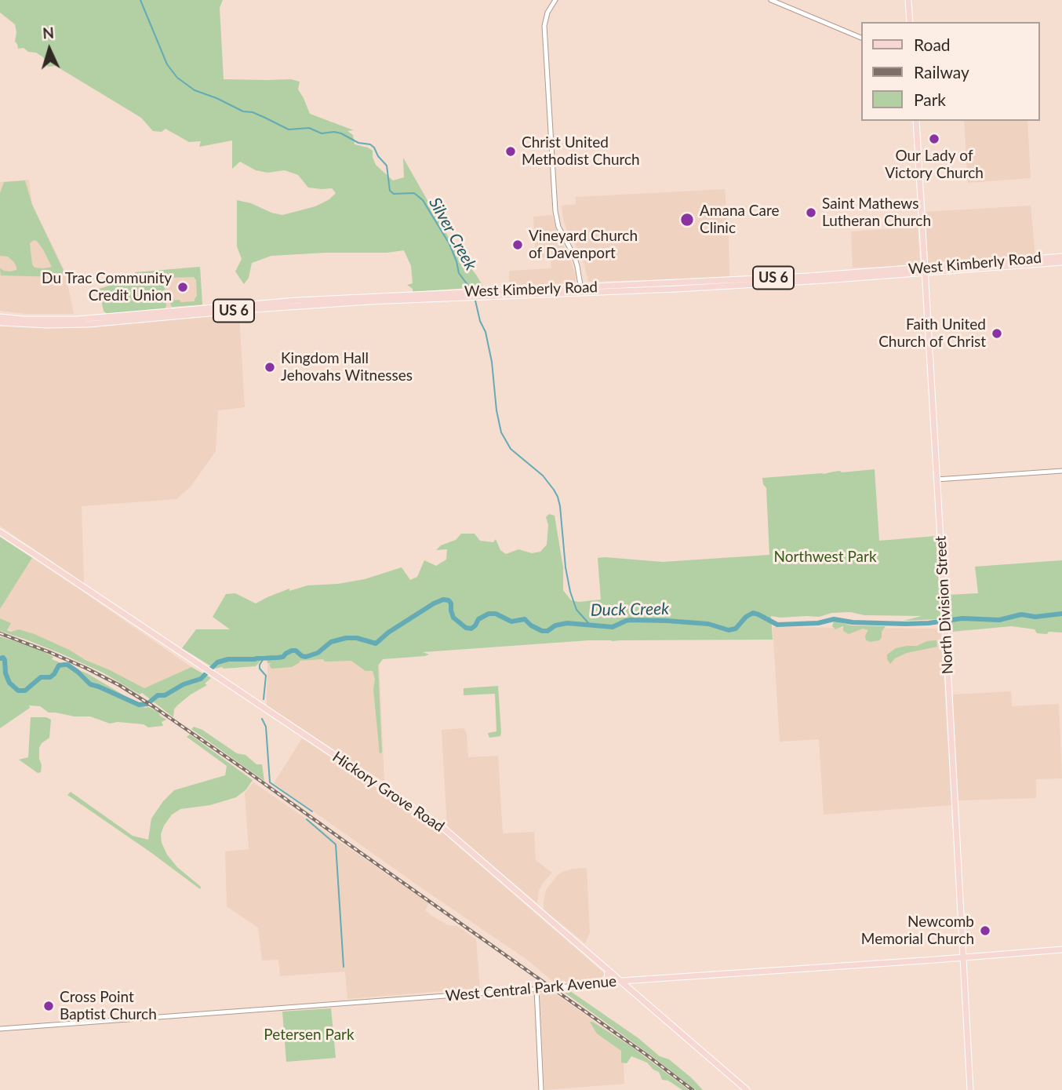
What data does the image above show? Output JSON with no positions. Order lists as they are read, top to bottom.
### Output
{
  "streets": {
    "main road": [
      "West Kimberly Road",
      "US 6",
      "North Division Street",
      "Hickory Grove Road",
      "West Central Park Avenue"
    ]
  },
  "crossings": [
    ["West Kimberly Road", "North Division Street"],
    ["North Division Street", "West Central Park Avenue"],
    ["Hickory Grove Road", "West Central Park Avenue"]
  ],
  "water": ["Silver Creek", "Duck Creek"],
  "parks": ["Northwest Park", "Petersen Park"],
  "places": [
    "Our Lady of Victory Church",
    "Christ United Methodist Church",
    "Saint Mathews Lutheran Church",
    "Amana Care Clinic",
    "Vineyard Church of Davenport",
    "Du Trac Community Credit Union",
    "Faith United Church of Christ",
    "Kingdom Hall Jehovahs Witnesses",
    "Newcomb Memorial Church",
    "Cross Point Baptist Church"
  ],
  "legend": ["Road", "Railway", "Park"],
  "north": "top"
}
